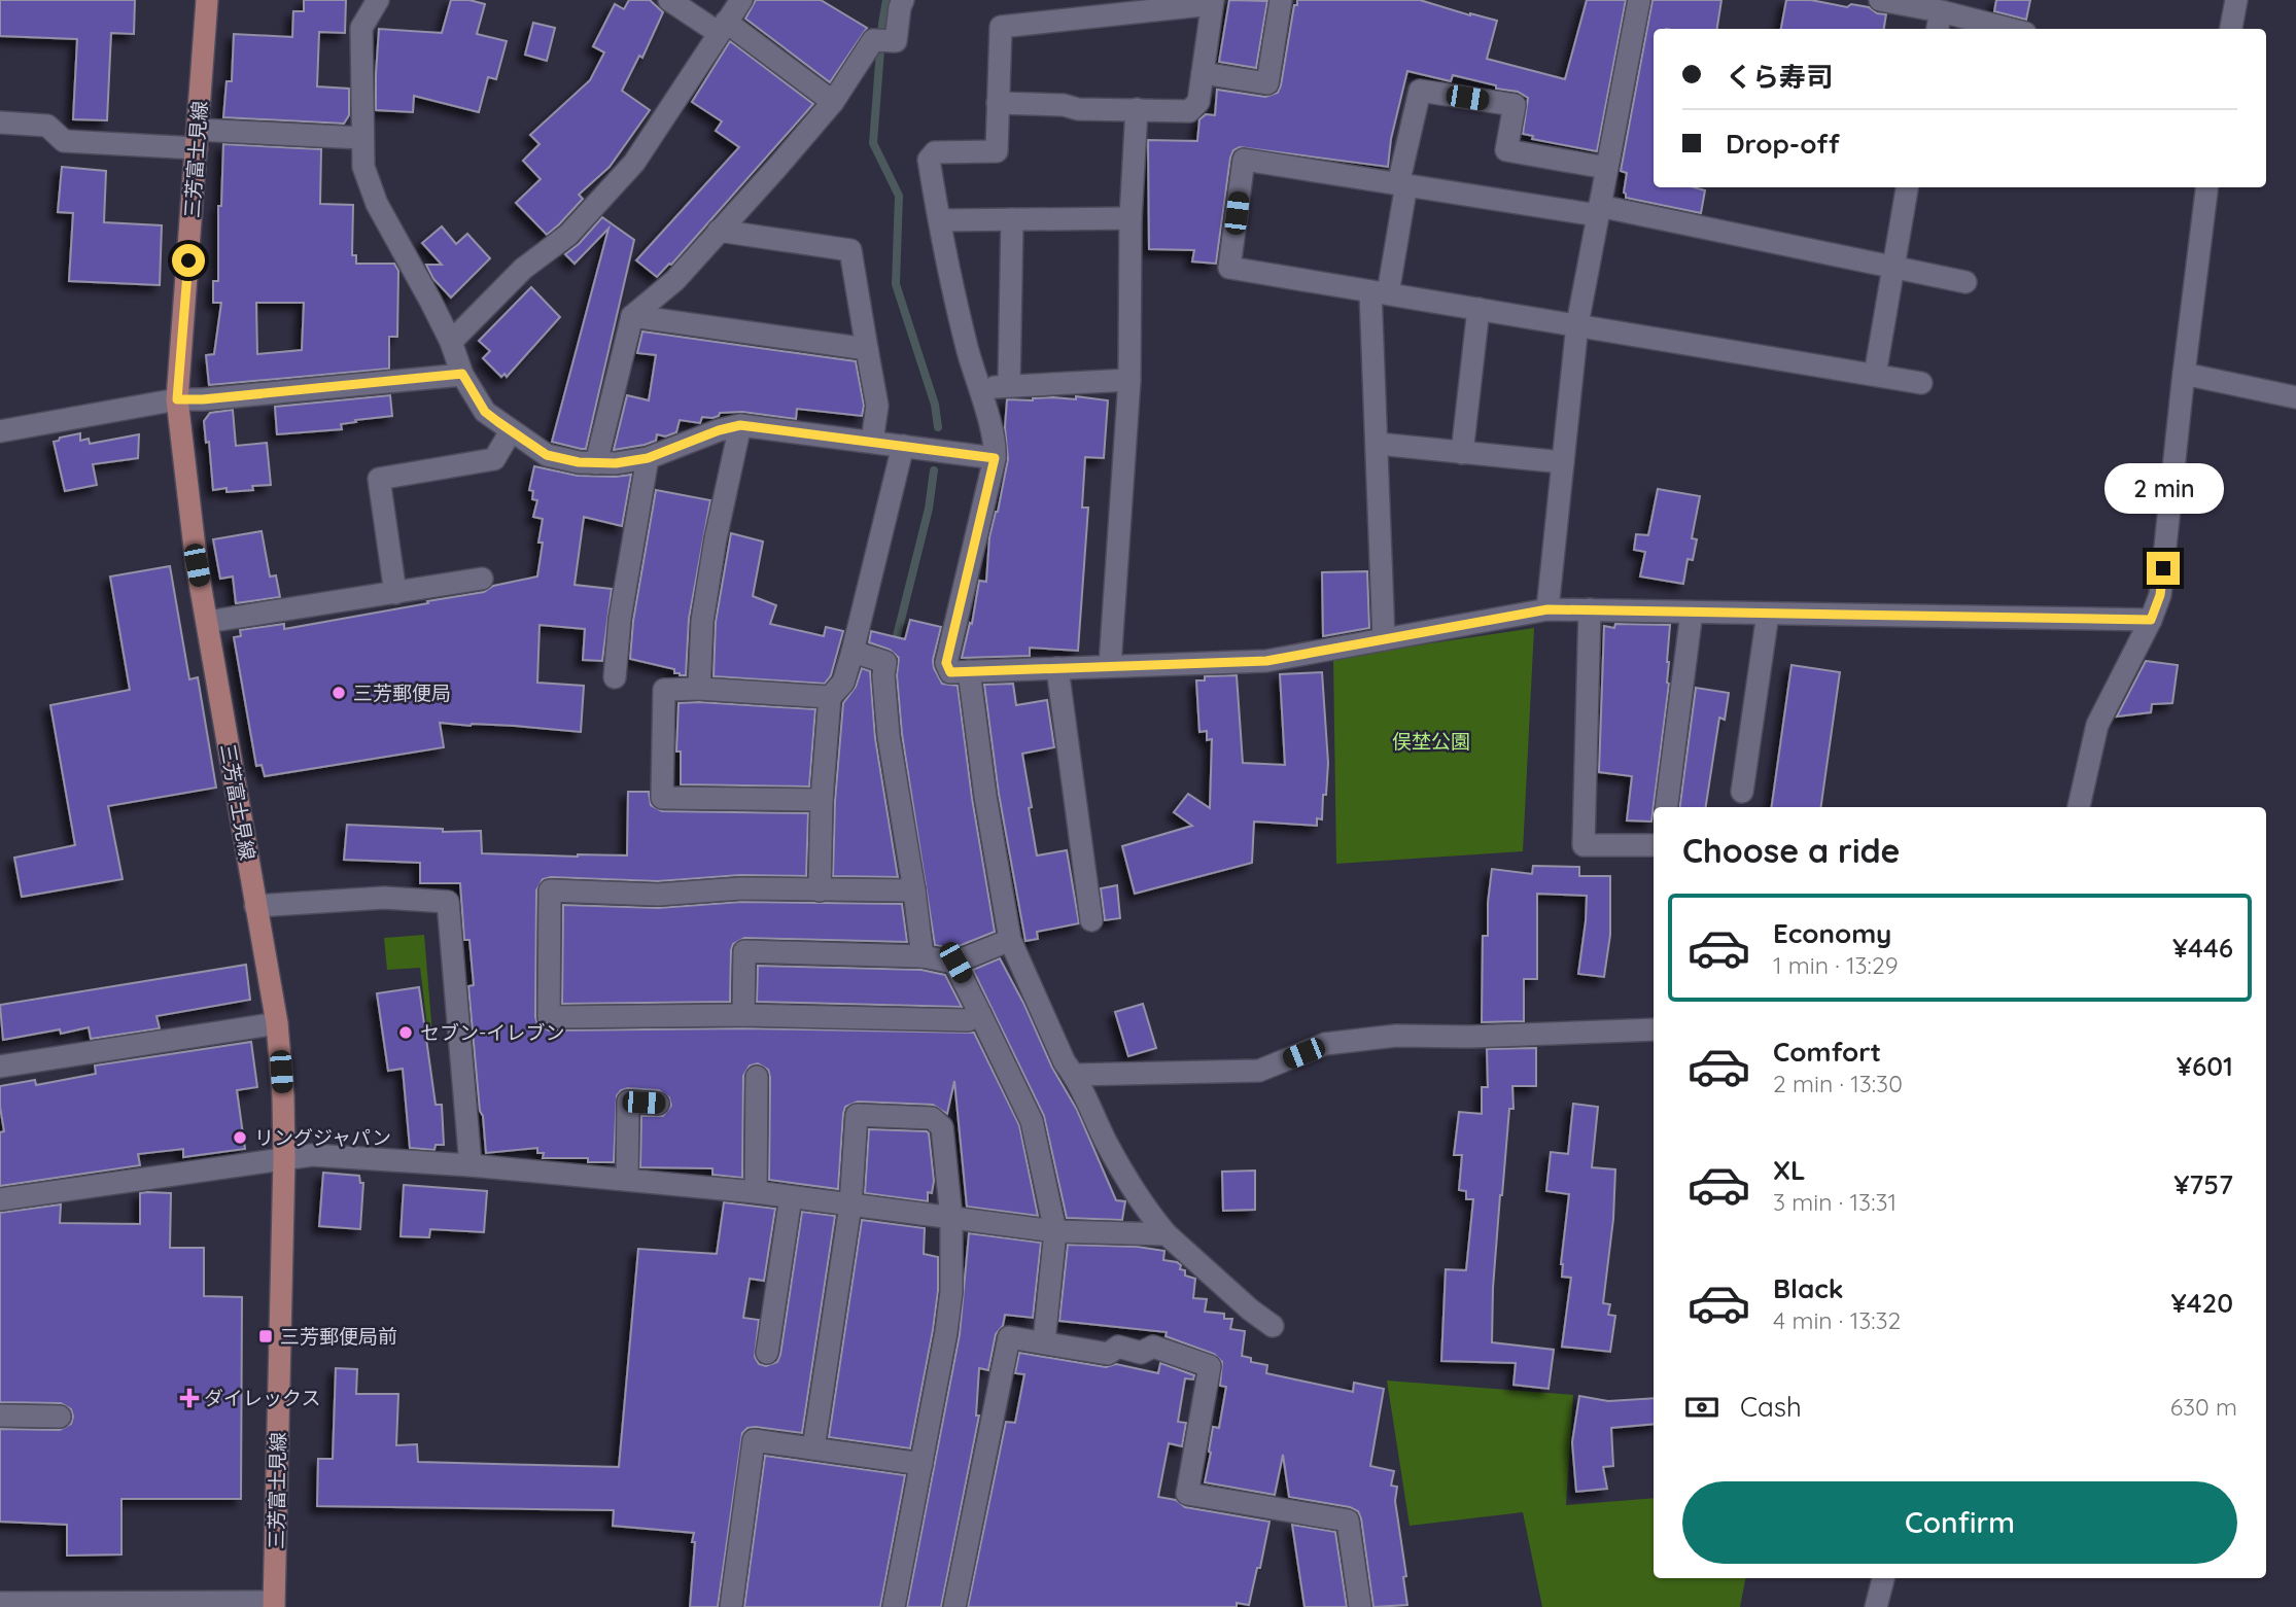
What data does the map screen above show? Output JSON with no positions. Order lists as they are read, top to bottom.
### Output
{
  "streets": {
    "main road": ["三芳富士見線"]
  },
  "parks": ["俣埜公園"],
  "places": {
    "other": ["三芳郵便局", "セブン-イレブン", "リングジャパン"],
    "transit": ["三芳郵便局前"],
    "health": ["ダイレックス"]
  },
  "page": {
    "banner": ["くら寿司", "Drop-off"],
    "bubble": "2 min",
    "heading": "Choose a ride",
    "list": [
      {
        "name": "Economy",
        "note": "1 min · 13:29",
        "value": "¥446"
      },
      {
        "name": "Comfort",
        "note": "2 min · 13:30",
        "value": "¥601"
      },
      {
        "name": "XL",
        "note": "3 min · 13:31",
        "value": "¥757"
      },
      {
        "name": "Black",
        "note": "4 min · 13:32",
        "value": "¥420"
      }
    ],
    "pay": ["Cash", "630 m"],
    "buttons": "Confirm"
  }
}
